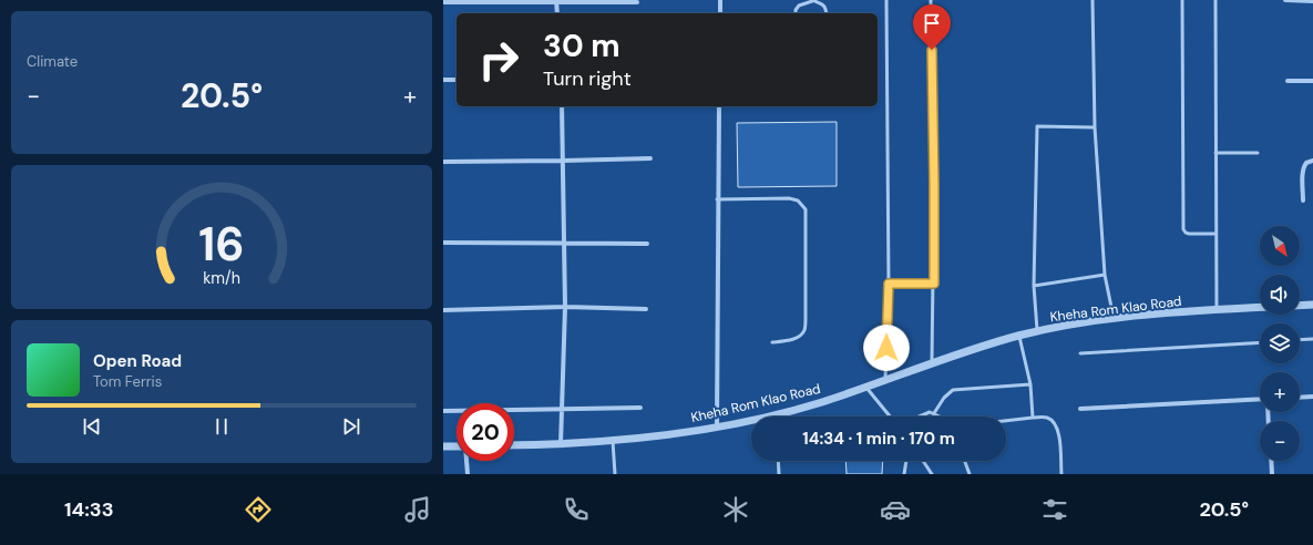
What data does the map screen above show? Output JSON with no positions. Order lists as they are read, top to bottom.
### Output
{
  "streets": {
    "street": ["Kheha Rom Klao Road"]
  },
  "north": "bottom right",
  "page": {
    "tile": "Climate",
    "turn": ["30 m", "Turn right"],
    "heat": ["−", "20.5°", "+"],
    "map_buttons": ["+", "−"],
    "song": ["Open Road", "Tom Ferris"],
    "limit": "20",
    "trip": "14:34 · 1 min · 170 m",
    "tabs": ["14:33", "20.5°"],
    "gauge": ["16", "km/h"]
  }
}
